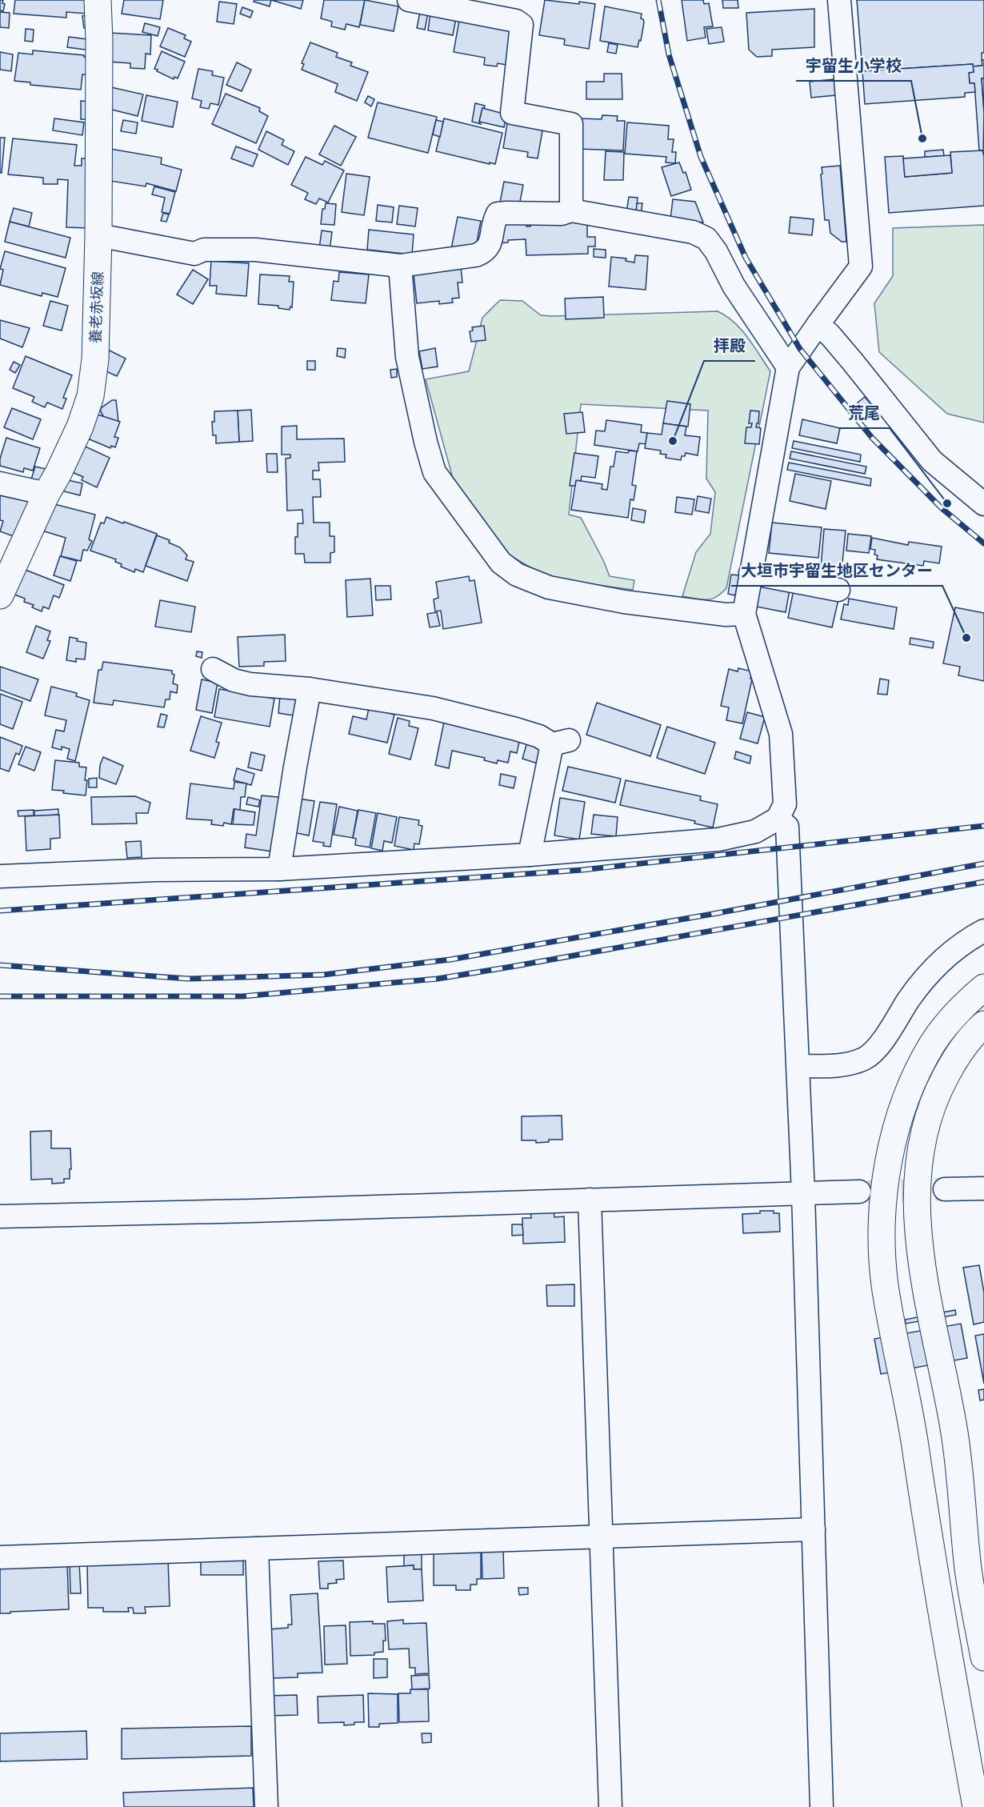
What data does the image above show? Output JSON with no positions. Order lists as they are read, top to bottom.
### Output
{
  "streets": {
    "main road": ["養老赤坂線"]
  },
  "places": [
    "宇留生小学校",
    "拝殿",
    "荒尾",
    "大垣市宇留生地区センター"
  ]
}
